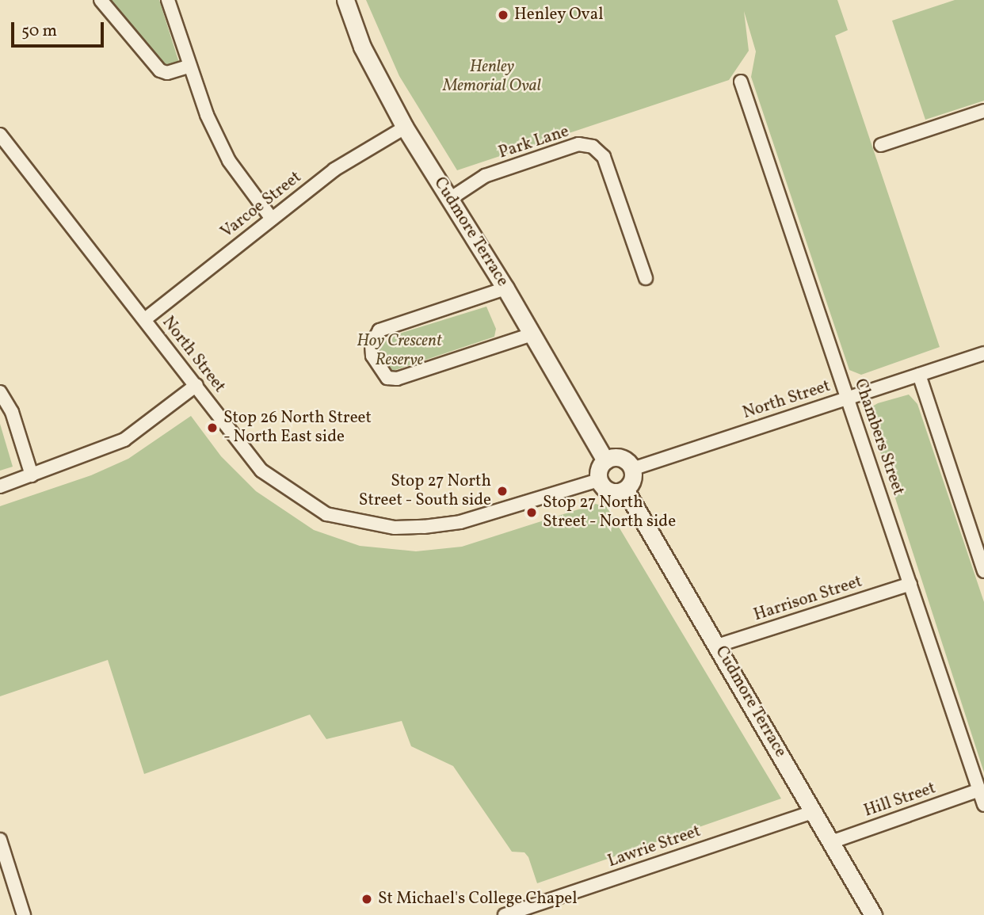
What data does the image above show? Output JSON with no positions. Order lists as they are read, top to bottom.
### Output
{
  "streets": {
    "street": [
      "Park Lane",
      "Varcoe Street",
      "Cudmore Terrace",
      "North Street",
      "Chambers Street",
      "Harrison Street",
      "Hill Street",
      "Lawrie Street"
    ]
  },
  "crossings": [
    ["Park Lane", "Cudmore Terrace"],
    ["Varcoe Street", "Cudmore Terrace"],
    ["Varcoe Street", "North Street"],
    ["Cudmore Terrace", "North Street"],
    ["Cudmore Terrace", "Harrison Street"],
    ["Cudmore Terrace", "Hill Street"],
    ["Cudmore Terrace", "Lawrie Street"],
    ["North Street", "Chambers Street"],
    ["Chambers Street", "Harrison Street"],
    ["Chambers Street", "Hill Street"]
  ],
  "parks": ["Henley Memorial Oval", "Hoy Crescent Reserve"],
  "places": [
    "Henley Oval",
    "Stop 26 North Street - North East side",
    "Stop 27 North Street - South side",
    "Stop 27 North Street - North side",
    "St Michael's College Chapel"
  ],
  "scale_bar": "50 m"
}
